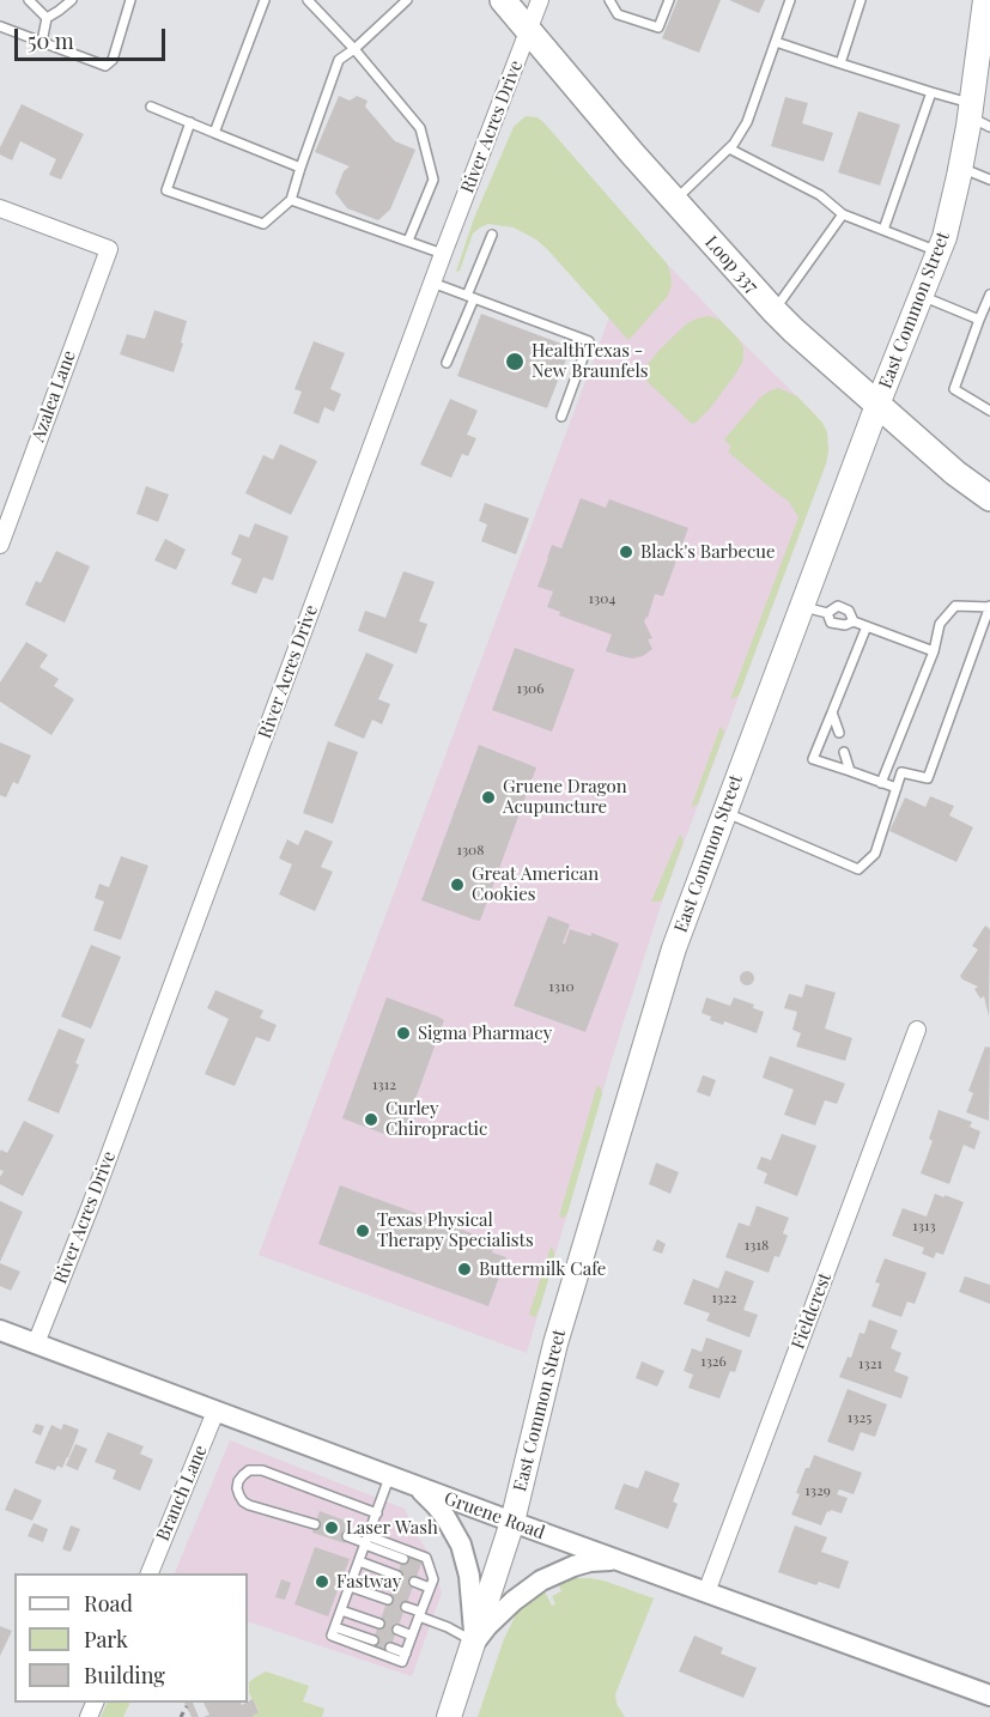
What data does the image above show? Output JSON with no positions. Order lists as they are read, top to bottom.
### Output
{
  "streets": {
    "main road": ["Loop 337", "East Common Street"],
    "street": [
      "River Acres Drive",
      "Azalea Lane",
      "Fieldcrest",
      "Branch Lane",
      "Gruene Road"
    ]
  },
  "crossings": [
    ["River Acres Drive", "Loop 337"],
    ["River Acres Drive", "Gruene Road"],
    ["Loop 337", "East Common Street"],
    ["East Common Street", "Gruene Road"],
    ["Fieldcrest", "Gruene Road"],
    ["Branch Lane", "Gruene Road"]
  ],
  "places": [
    "HealthTexas - New Braunfels",
    "Black's Barbecue",
    "Gruene Dragon Acupuncture",
    "Great American Cookies",
    "Sigma Pharmacy",
    "Curley Chiropractic",
    "Texas Physical Therapy Specialists",
    "Buttermilk Cafe",
    "Laser Wash",
    "Fastway"
  ],
  "house_numbers": [
    "1304",
    "1306",
    "1308",
    "1310",
    "1312",
    "1313",
    "1318",
    "1322",
    "1326",
    "1321",
    "1325",
    "1329"
  ],
  "legend": ["Road", "Park", "Building"],
  "scale_bar": "50 m"
}
